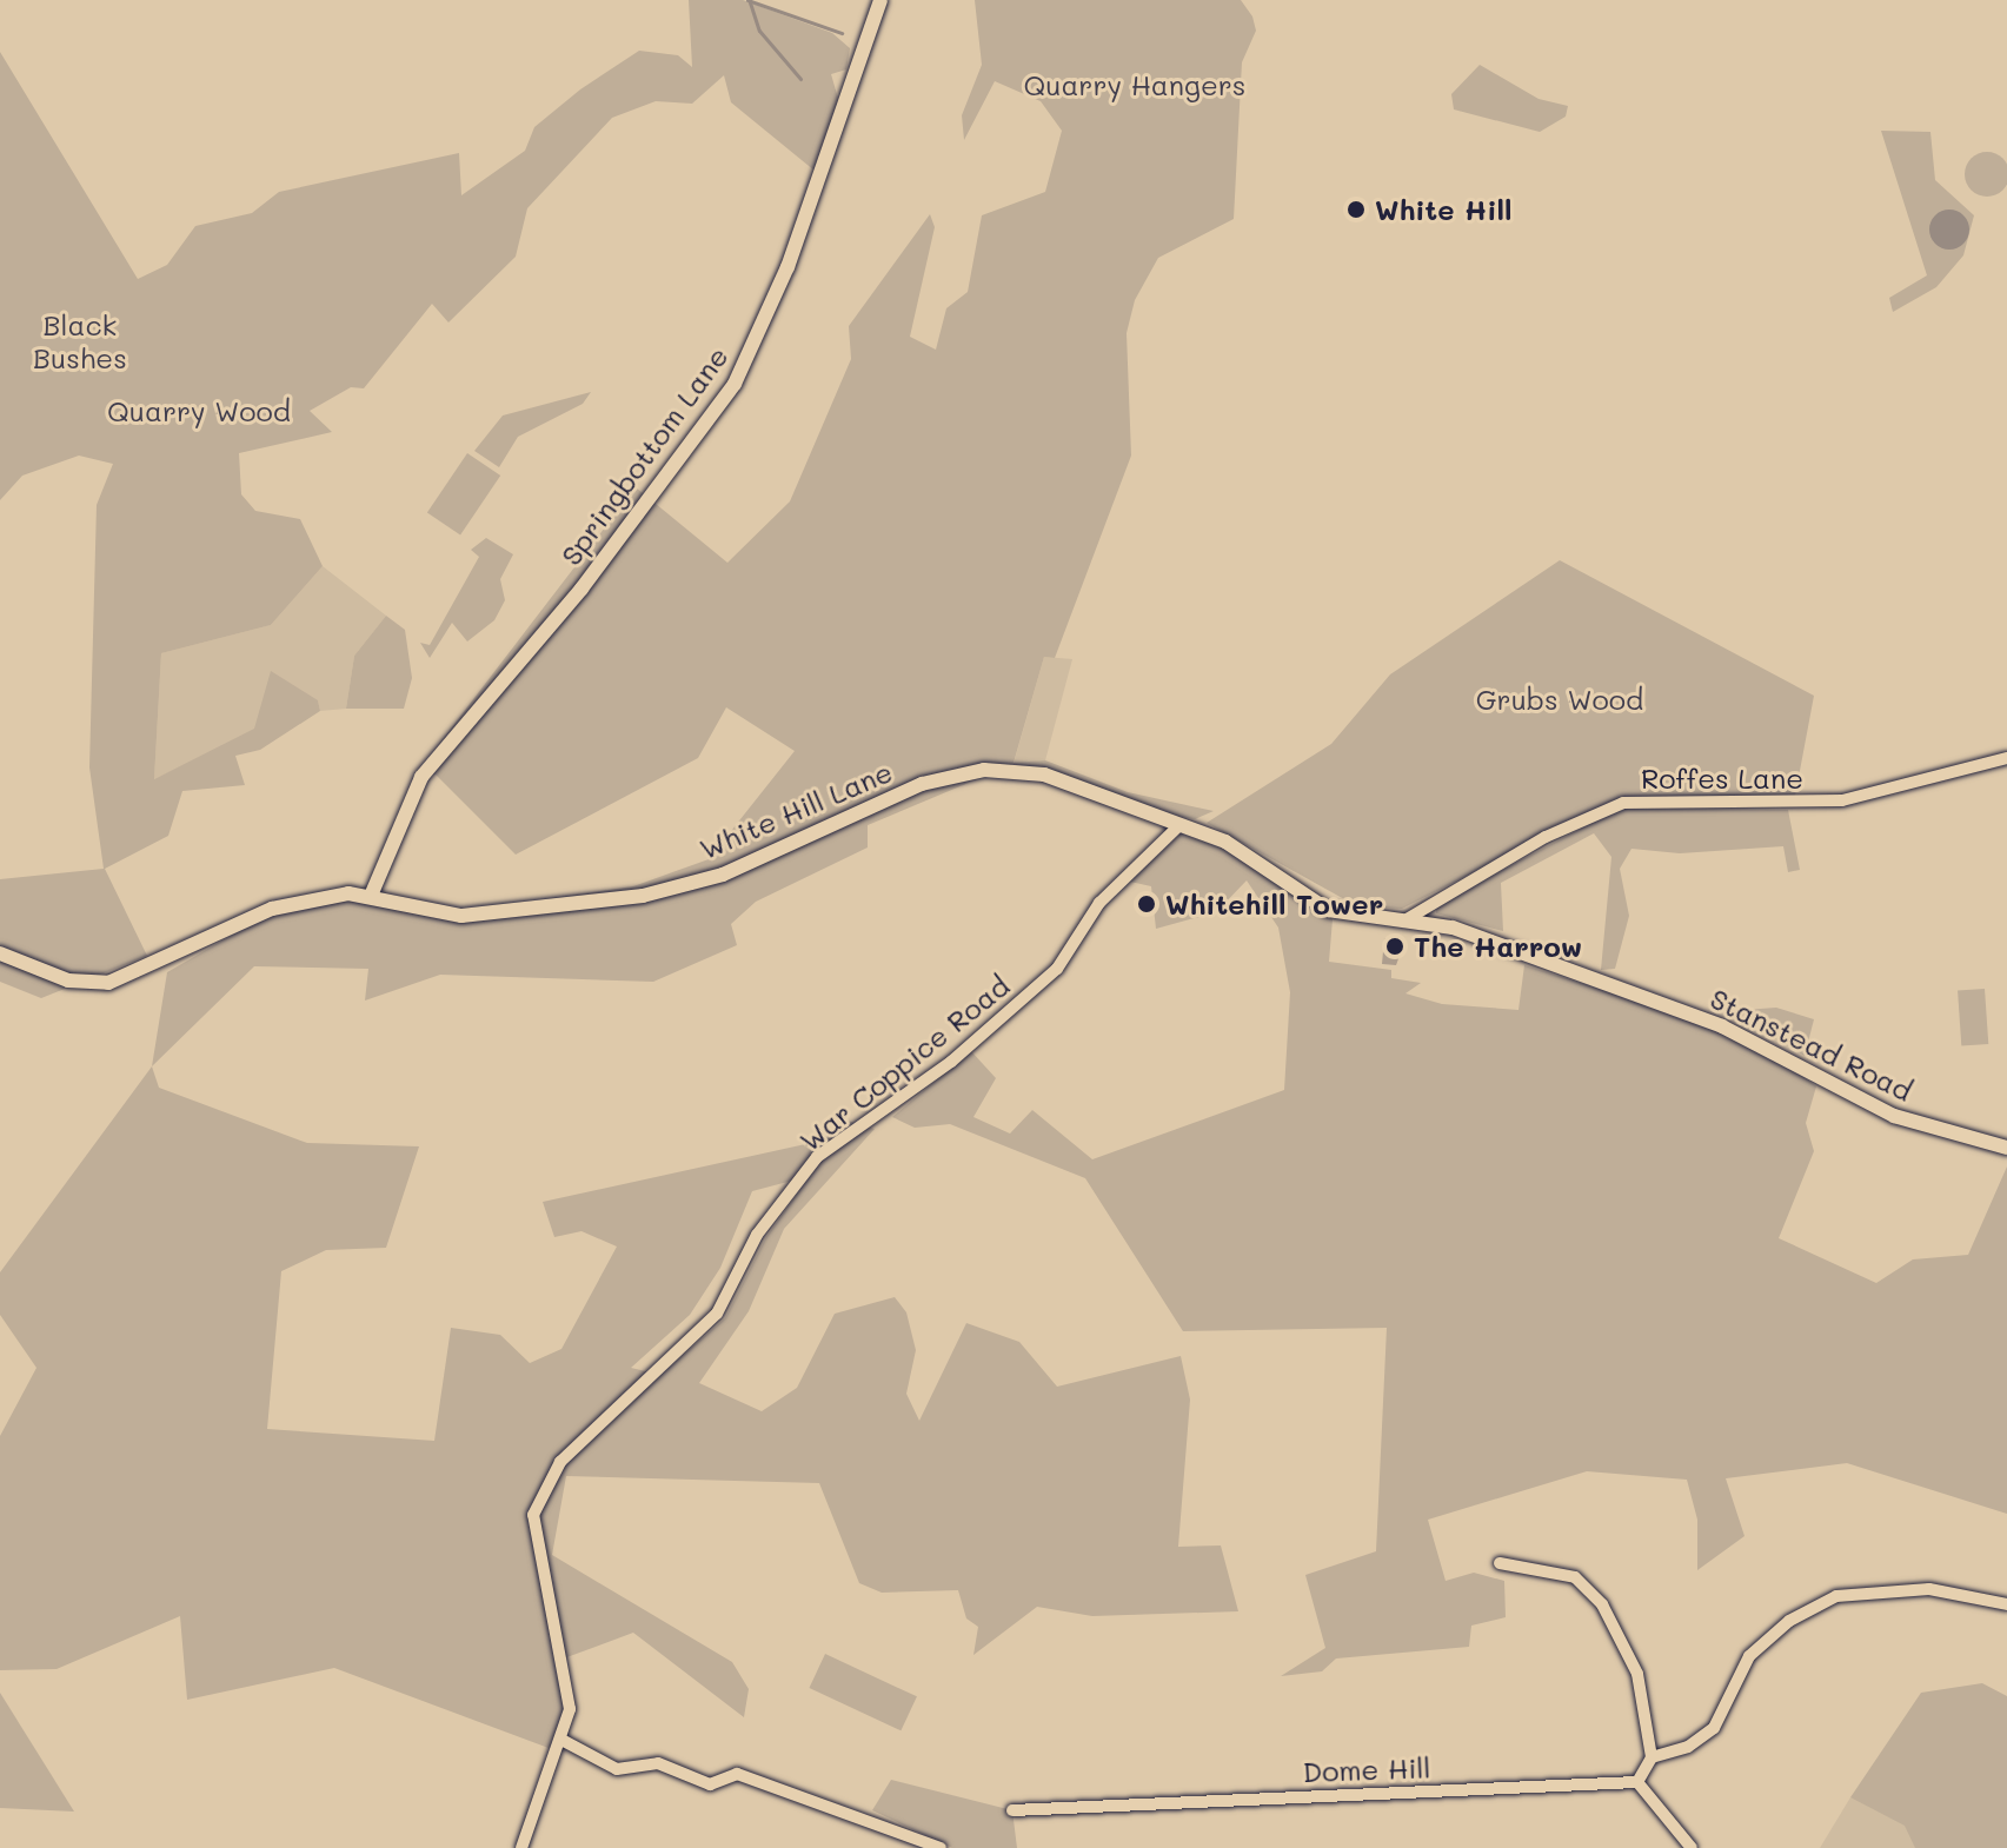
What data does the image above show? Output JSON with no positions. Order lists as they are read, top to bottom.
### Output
{
  "streets": {
    "street": [
      "Springbottom Lane",
      "Roffes Lane",
      "White Hill Lane",
      "Stanstead Road",
      "War Coppice Road",
      "Dome Hill"
    ]
  },
  "crossings": [
    ["Springbottom Lane", "White Hill Lane"],
    ["Roffes Lane", "Stanstead Road"],
    ["White Hill Lane", "Stanstead Road"],
    ["White Hill Lane", "War Coppice Road"],
    ["Stanstead Road", "War Coppice Road"]
  ],
  "parks": [
    "Quarry Hangers",
    "Black Bushes",
    "Quarry Wood",
    "Grubs Wood"
  ],
  "places": ["White Hill", "Whitehill Tower", "The Harrow"]
}
